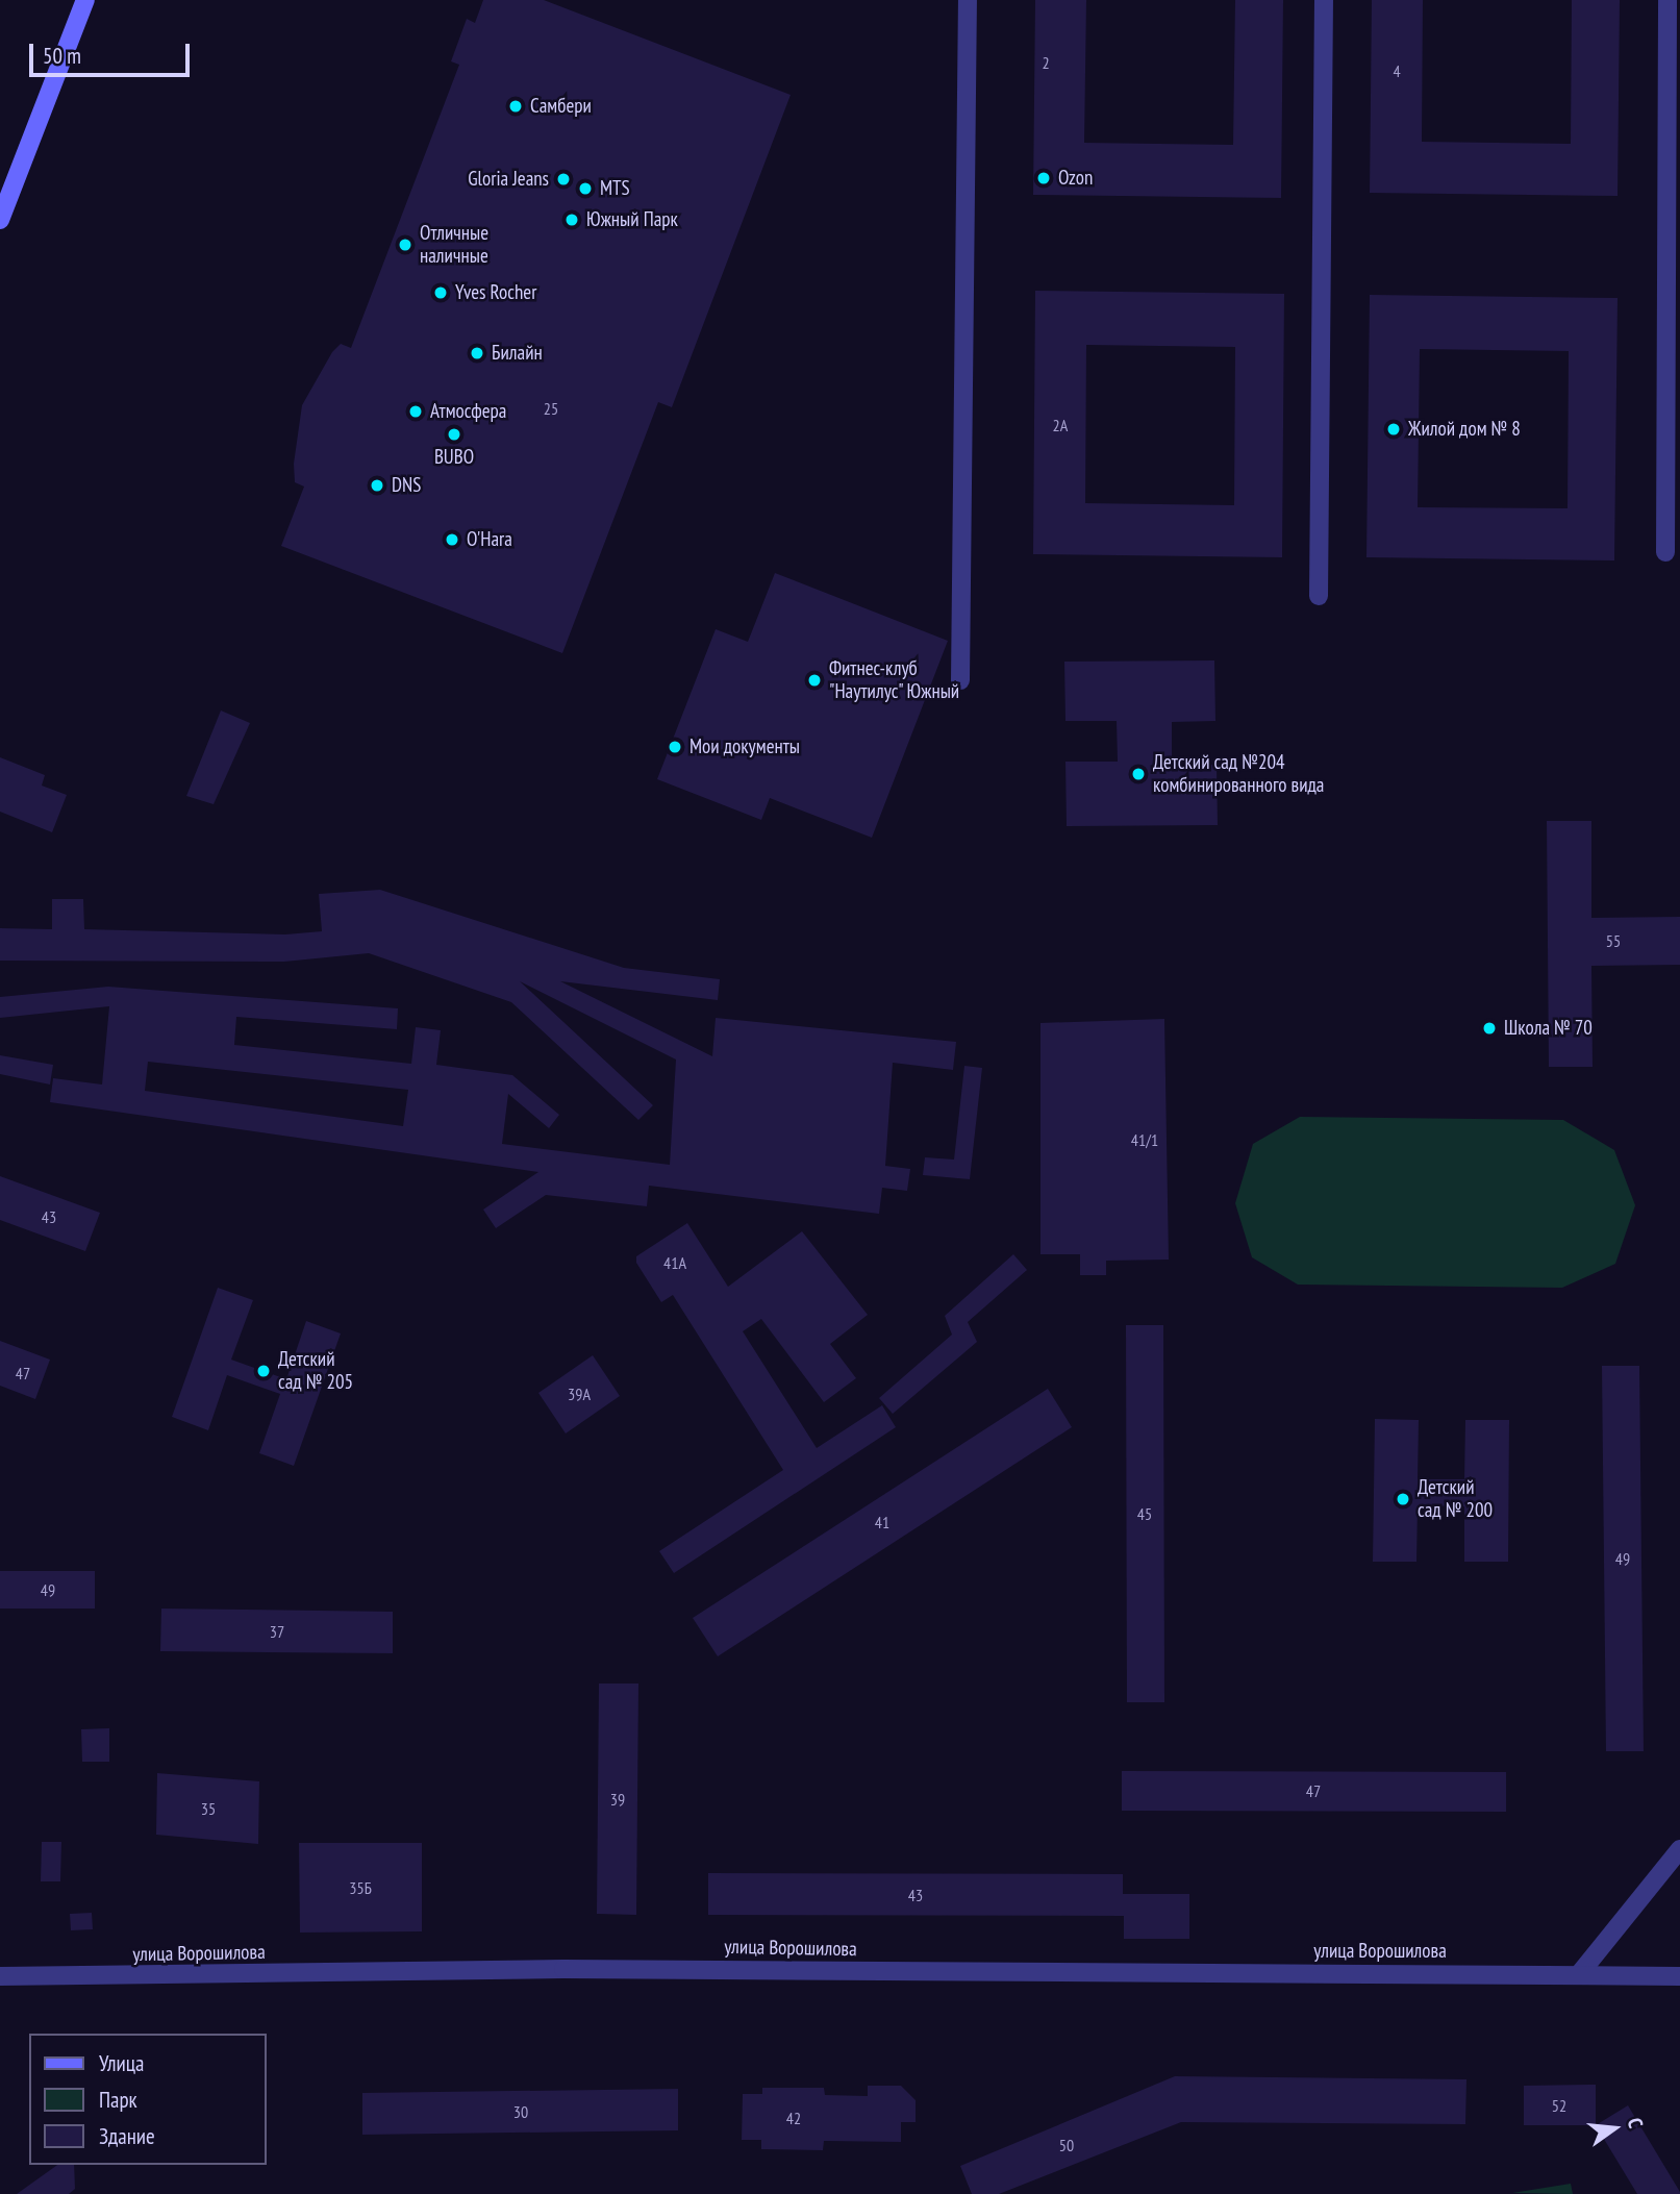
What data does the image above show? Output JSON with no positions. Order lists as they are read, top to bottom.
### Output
{
  "streets": {
    "street": ["улица Ворошилова"]
  },
  "places": [
    "Самбери",
    "Ozon",
    "Gloria Jeans",
    "MTS",
    "Южный Парк",
    "Отличные наличные",
    "Yves Rocher",
    "Билайн",
    "Атмосфера",
    "Жилой дом № 8",
    "BUBO",
    "DNS",
    "O'Hara",
    "Фитнес-клуб \"Наутилус\" Южный",
    "Мои документы",
    "Детский сад №204 комбинированного вида",
    "Школа № 70",
    "Детский сад № 205",
    "Детский сад № 200"
  ],
  "house_numbers": [
    "2",
    "4",
    "25",
    "2А",
    "55",
    "41/1",
    "43",
    "41А",
    "47",
    "39А",
    "45",
    "41",
    "49",
    "49",
    "37",
    "47",
    "39",
    "35",
    "35Б",
    "43",
    "52",
    "30",
    "42",
    "50"
  ],
  "legend": ["Улица", "Парк", "Здание"],
  "scale_bar": "50 m",
  "north": "right"
}
